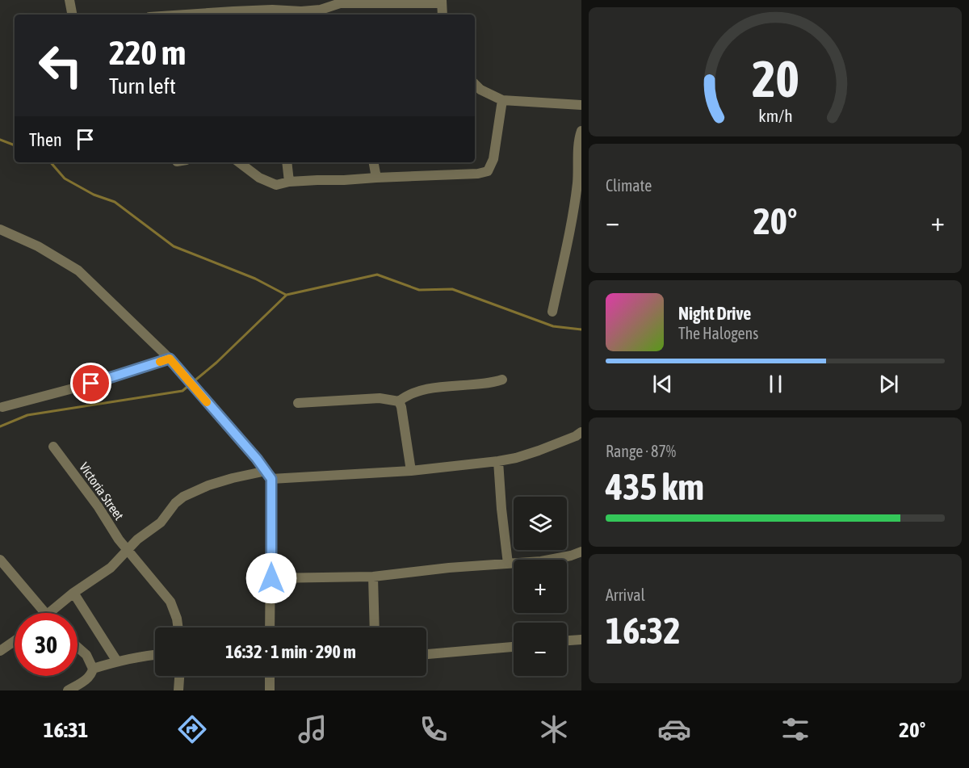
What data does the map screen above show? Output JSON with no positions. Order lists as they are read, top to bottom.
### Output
{
  "streets": {
    "street": ["Victoria Street"]
  },
  "page": {
    "turn": ["220 m", "Turn left"],
    "then": "Then",
    "tile": [
      "Climate",
      ["Range · 87%", "435 km"],
      ["Arrival", "16:32"]
    ],
    "heat": ["−", "20°", "+"],
    "song": ["Night Drive", "The Halogens"],
    "map_buttons": ["+", "−"],
    "limit": "30",
    "trip": "16:32 · 1 min · 290 m",
    "tabs": ["16:31", "20°"],
    "gauge": ["20", "km/h"]
  }
}
